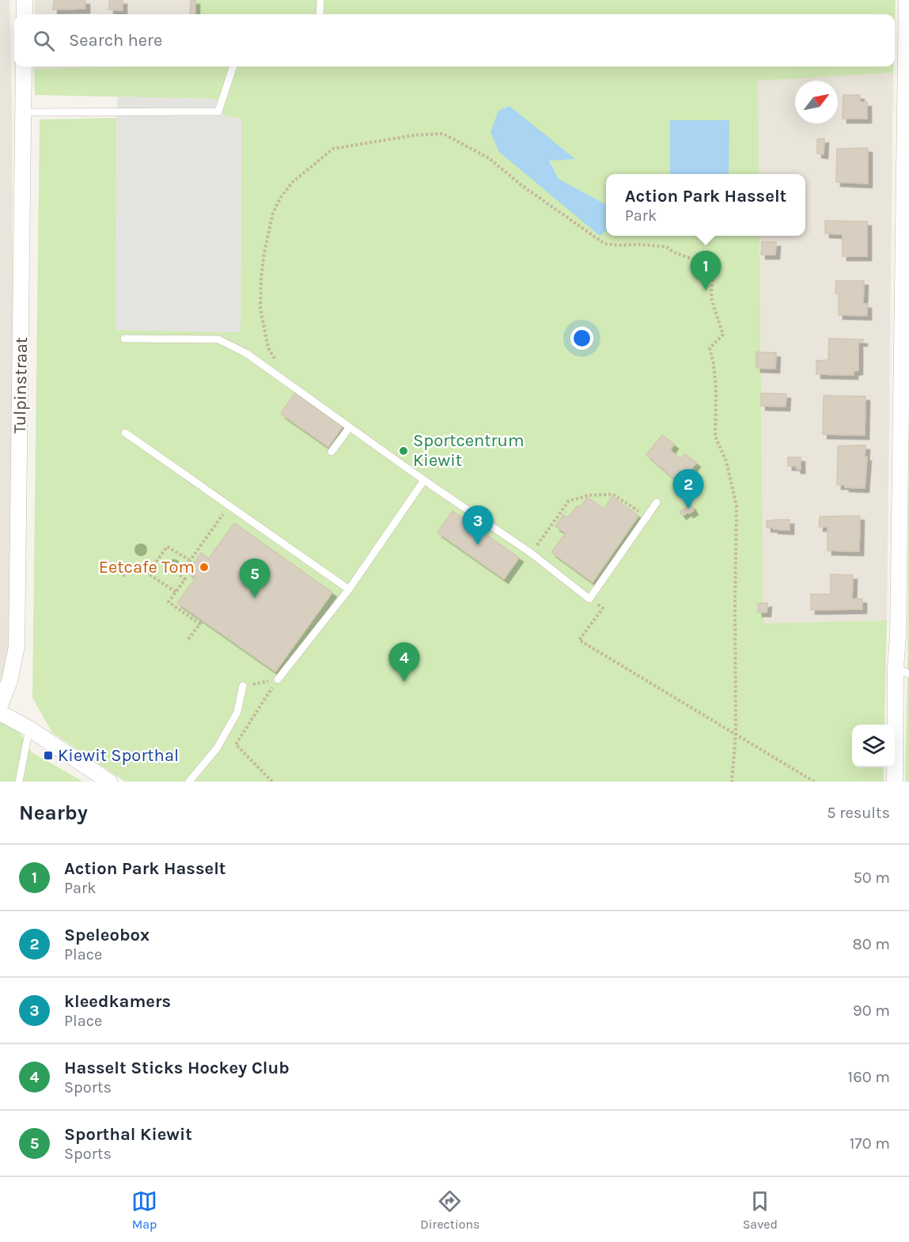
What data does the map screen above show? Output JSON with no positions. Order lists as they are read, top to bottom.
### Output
{
  "streets": {
    "street": ["Tulpinstraat"]
  },
  "places": {
    "other": ["Sportcentrum Kiewit", "Eetcafe Tom"],
    "transit": ["Kiewit Sporthal"]
  },
  "north": "top right",
  "page": {
    "search": "Search here",
    "popup": ["Action Park Hasselt", "Park"],
    "pins": [
      "1",
      "2",
      "3",
      "5",
      "4"
    ],
    "heading": ["Nearby", "5 results"],
    "list": [
      {
        "mark": "1",
        "name": "Action Park Hasselt",
        "note": "Park",
        "value": "50 m"
      },
      {
        "mark": "2",
        "name": "Speleobox",
        "note": "Place",
        "value": "80 m"
      },
      {
        "mark": "3",
        "name": "kleedkamers",
        "note": "Place",
        "value": "90 m"
      },
      {
        "mark": "4",
        "name": "Hasselt Sticks Hockey Club",
        "note": "Sports",
        "value": "160 m"
      },
      {
        "mark": "5",
        "name": "Sporthal Kiewit",
        "note": "Sports",
        "value": "170 m"
      }
    ],
    "nav": ["Map", "Directions", "Saved"]
  }
}
